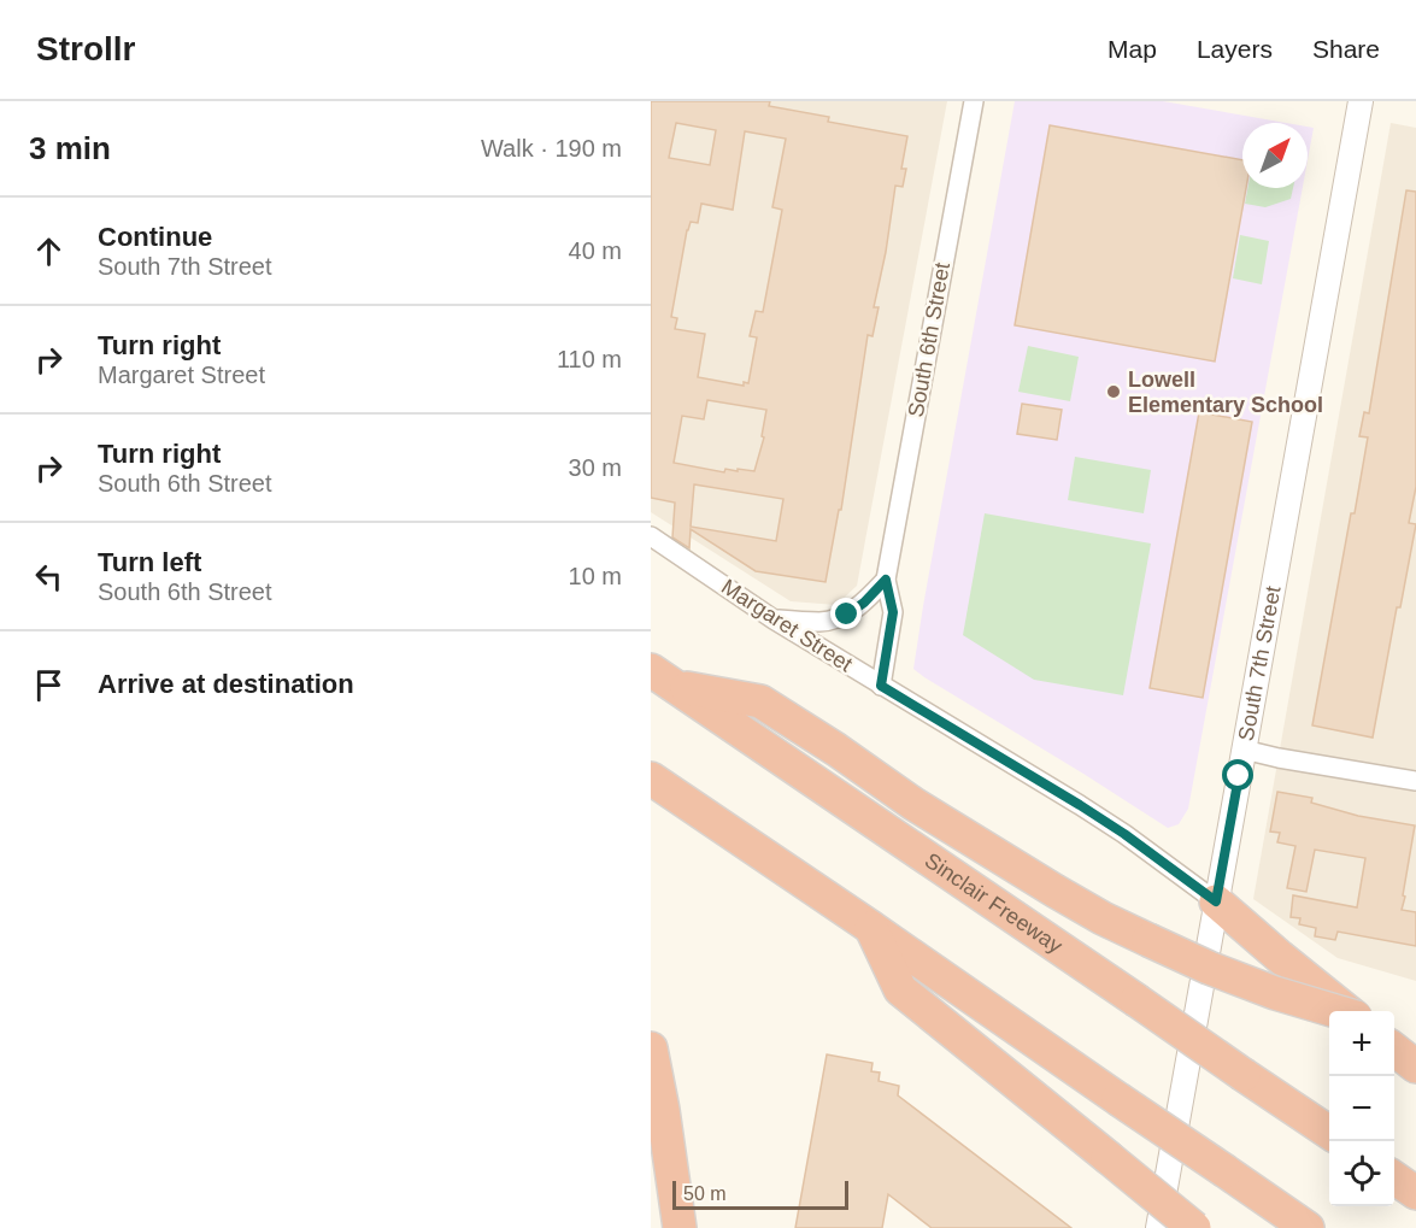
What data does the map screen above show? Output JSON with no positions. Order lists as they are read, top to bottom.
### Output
{
  "streets": {
    "highway": ["Sinclair Freeway"],
    "street": ["South 6th Street", "Margaret Street", "South 7th Street"]
  },
  "crossings": [
    ["South 6th Street", "Margaret Street"],
    ["Margaret Street", "South 7th Street"]
  ],
  "places": ["Lowell Elementary School"],
  "scale_bar": "50 m",
  "north": "top right",
  "page": {
    "header": "Strollr",
    "nav": ["Map", "Layers", "Share"],
    "heading": ["3 min", "Walk · 190 m"],
    "list": [
      ["Continue", "South 7th Street", "40 m"],
      ["Turn right", "Margaret Street", "110 m"],
      ["Turn right", "South 6th Street", "30 m"],
      ["Turn left", "South 6th Street", "10 m"],
      "Arrive at destination"
    ],
    "map_buttons": ["+", "−"],
    "scale": "50 m"
  }
}
